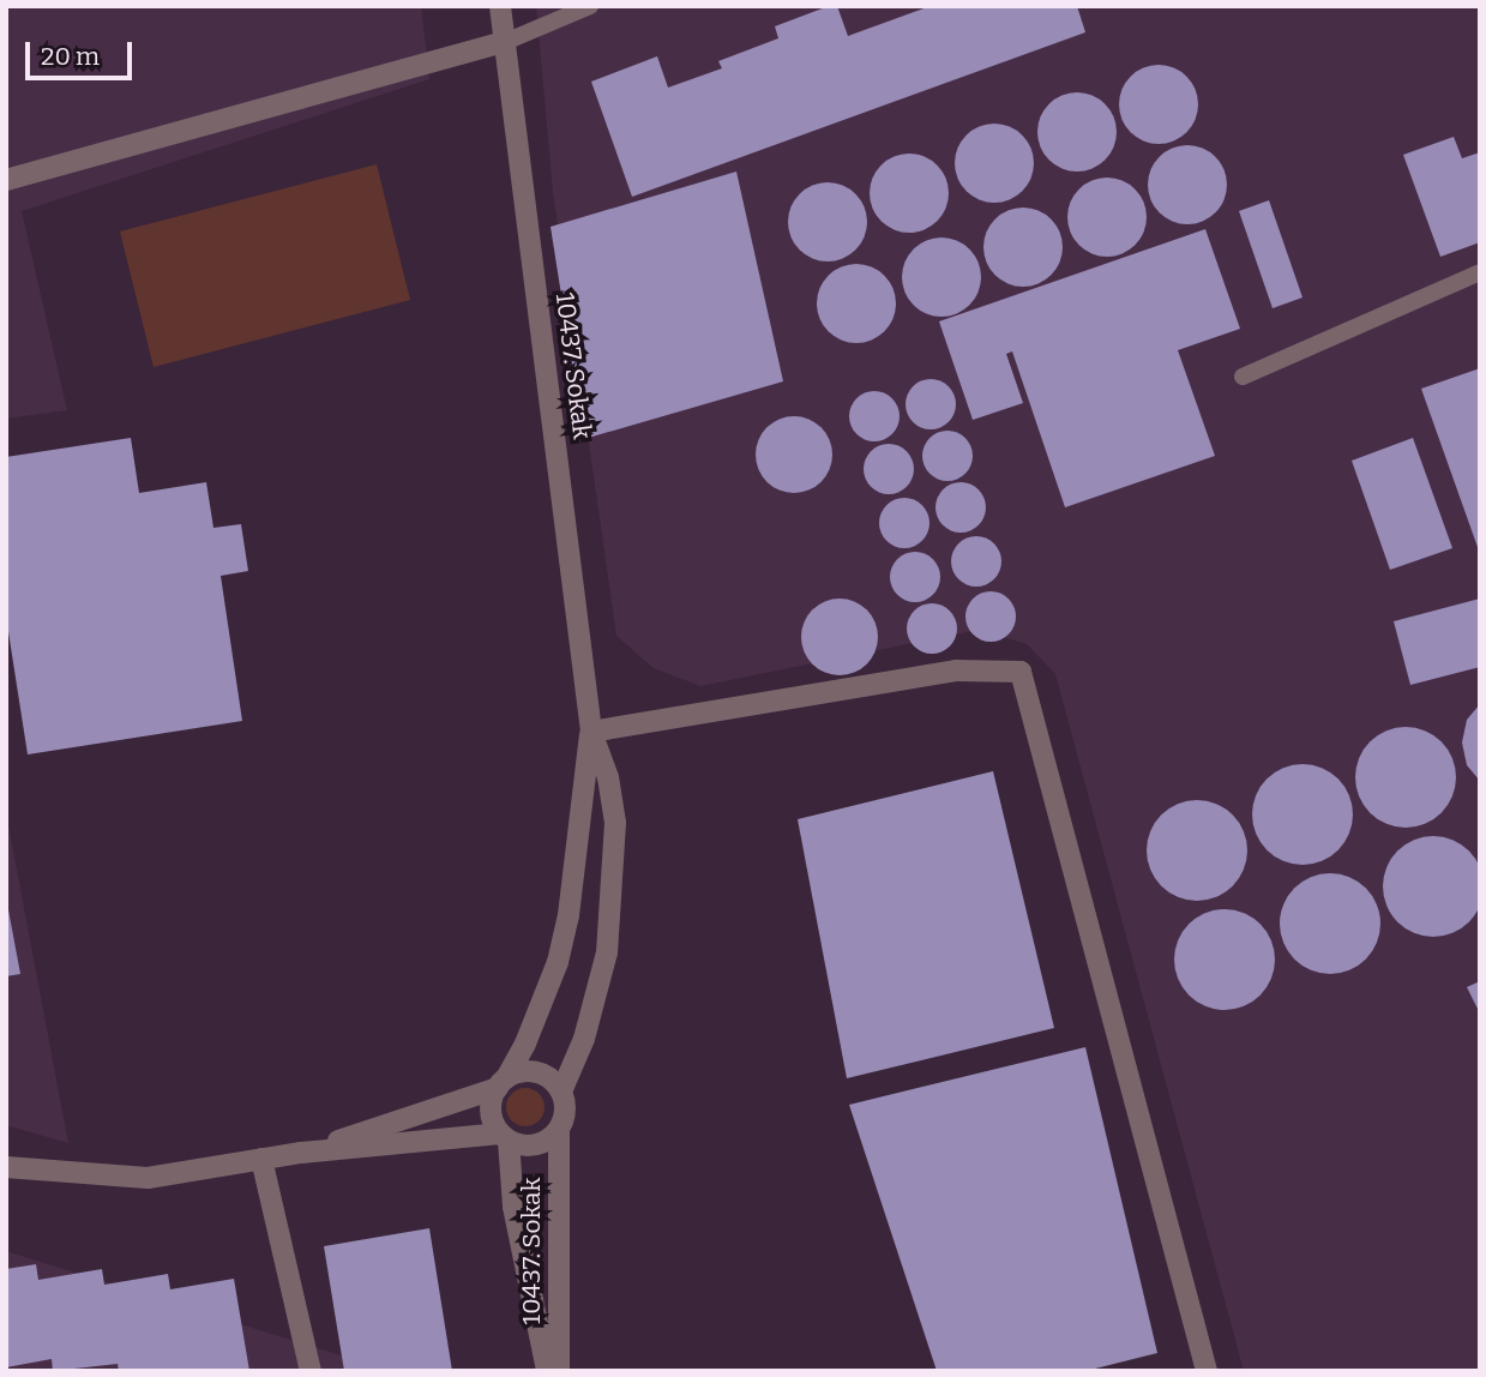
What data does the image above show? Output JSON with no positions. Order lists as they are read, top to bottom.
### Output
{
  "streets": {
    "street": ["10437. Sokak"]
  },
  "scale_bar": "20 m"
}
